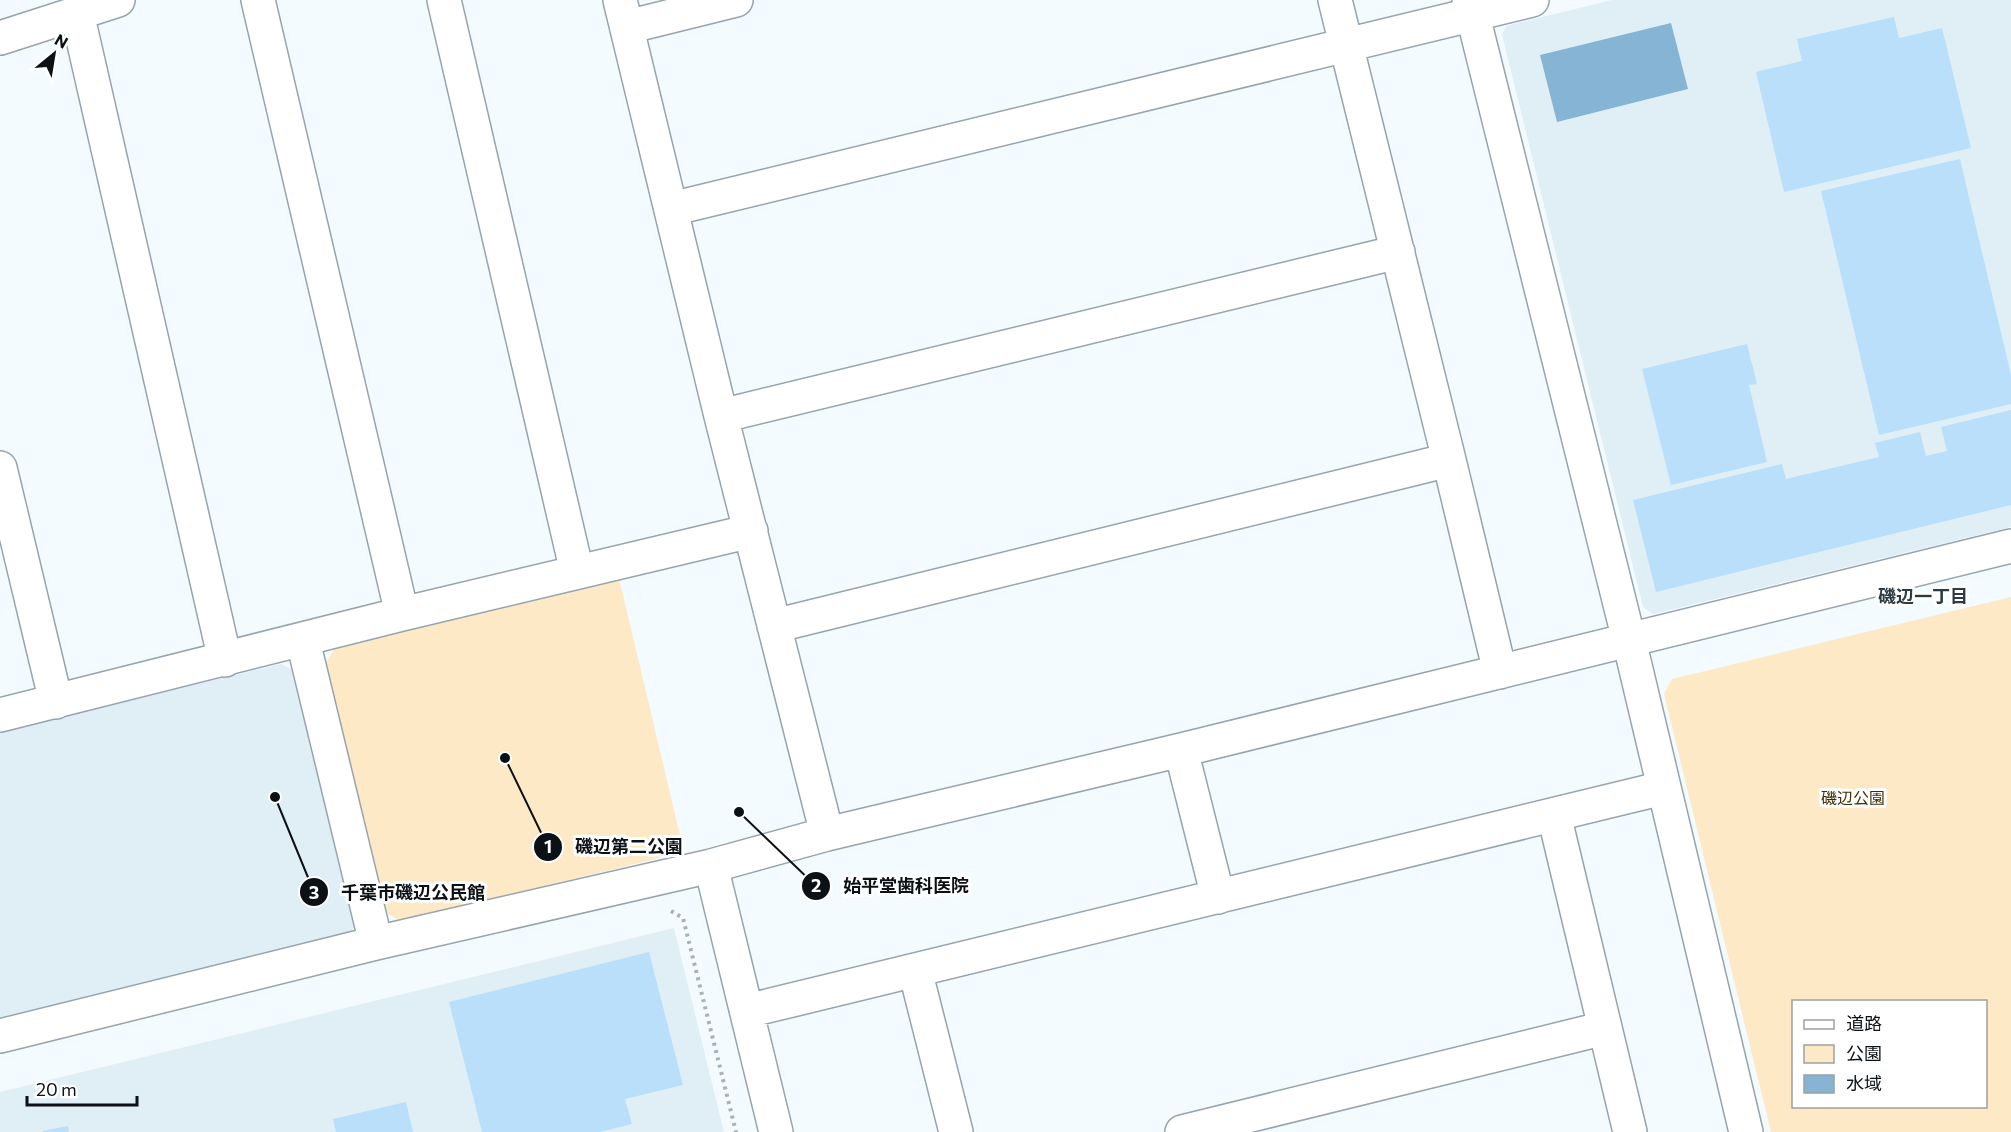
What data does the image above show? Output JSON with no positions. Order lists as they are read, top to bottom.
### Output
{
  "districts": ["磯辺一丁目"],
  "parks": ["磯辺公園"],
  "places": ["磯辺第二公園", "千葉市磯辺公民館", "始平堂歯科医院"],
  "legend": ["道路", "公園", "水域"],
  "scale_bar": "20 m",
  "north": "top right"
}
